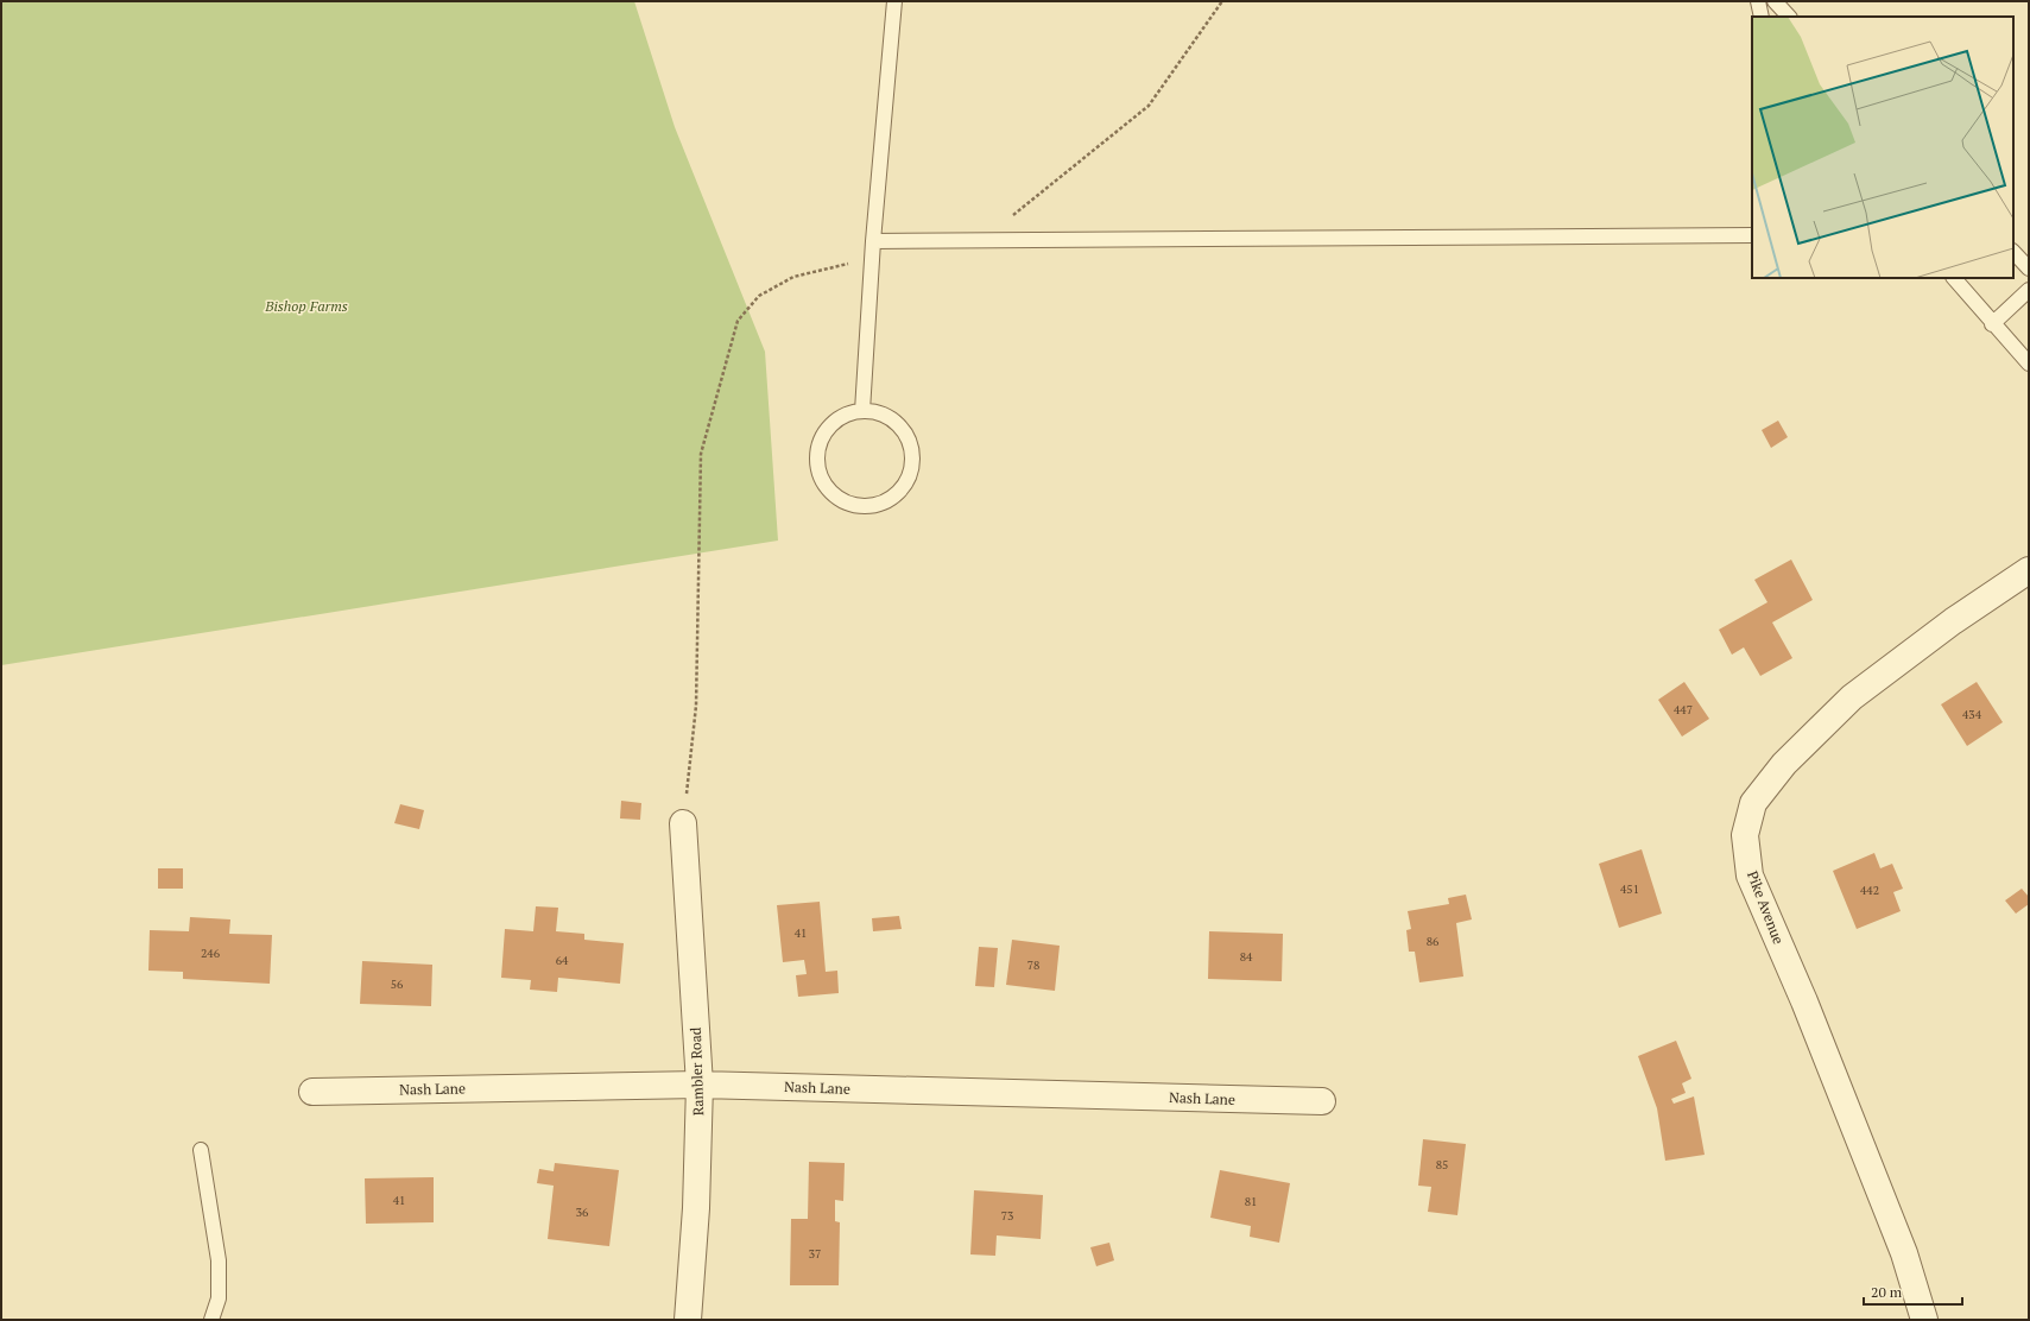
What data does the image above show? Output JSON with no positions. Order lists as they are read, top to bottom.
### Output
{
  "streets": {
    "street": ["Pike Avenue", "Rambler Road", "Nash Lane"]
  },
  "crossings": [
    ["Rambler Road", "Nash Lane"]
  ],
  "parks": ["Bishop Farms"],
  "house_numbers": [
    "447",
    "434",
    "451",
    "442",
    "41",
    "86",
    "246",
    "84",
    "64",
    "78",
    "56",
    "85",
    "41",
    "81",
    "36",
    "73",
    "37"
  ],
  "scale_bar": "20 m"
}
